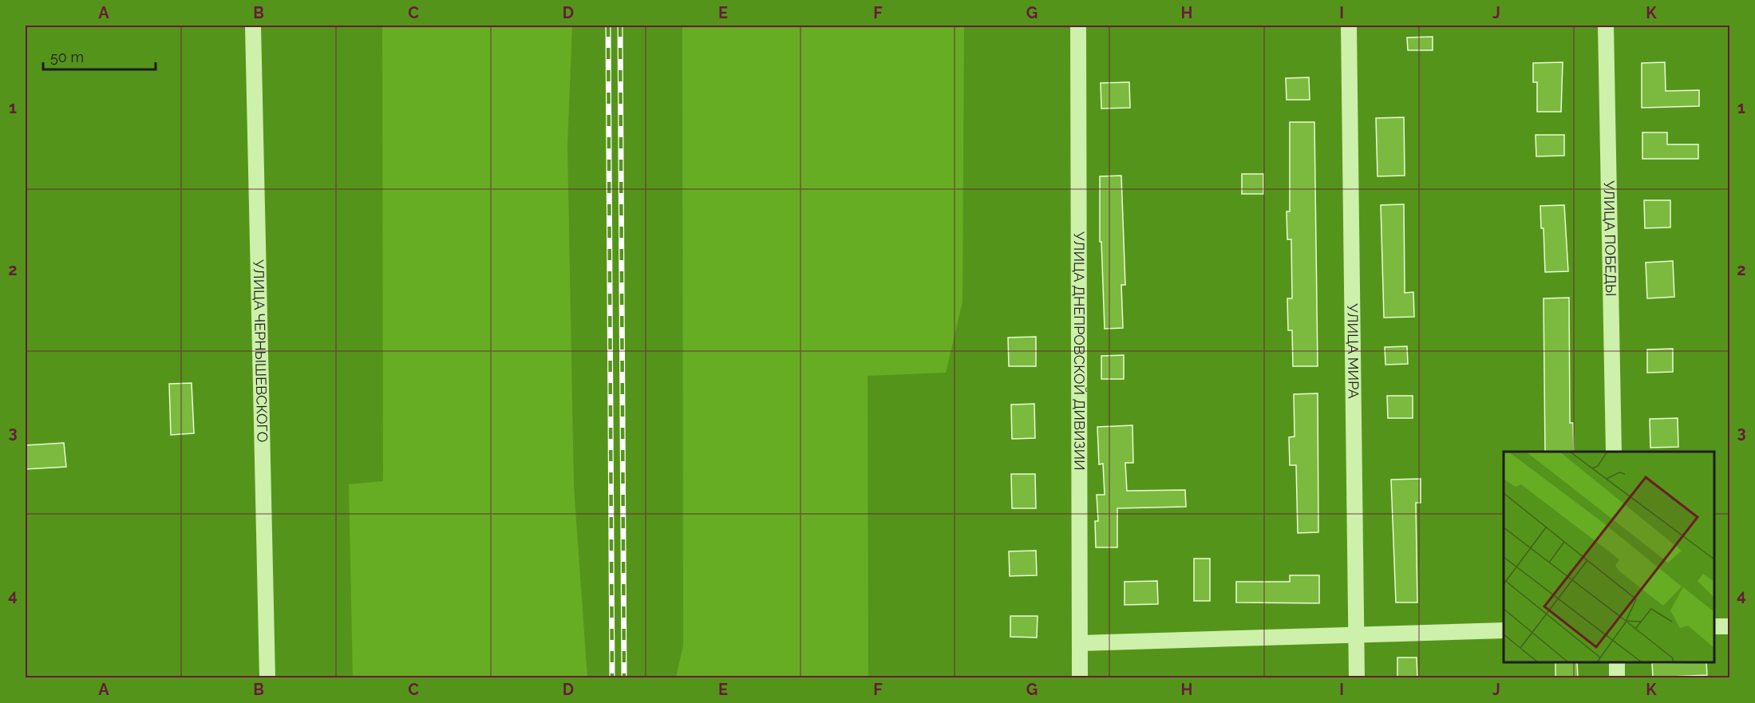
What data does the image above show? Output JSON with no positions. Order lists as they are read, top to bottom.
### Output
{
  "streets": {
    "street": [
      "УЛИЦА ПОБЕДЫ",
      "УЛИЦА МИРА",
      "УЛИЦА ЧЕРНЫШЕВСКОГО",
      "УЛИЦА ДНЕПРОВСКОЙ ДИВИЗИИ"
    ]
  },
  "scale_bar": "50 m",
  "grid": {
    "columns": [
      "A",
      "B",
      "C",
      "D",
      "E",
      "F",
      "G",
      "H",
      "I",
      "J",
      "K"
    ],
    "rows": [
      "1",
      "2",
      "3",
      "4"
    ]
  }
}
